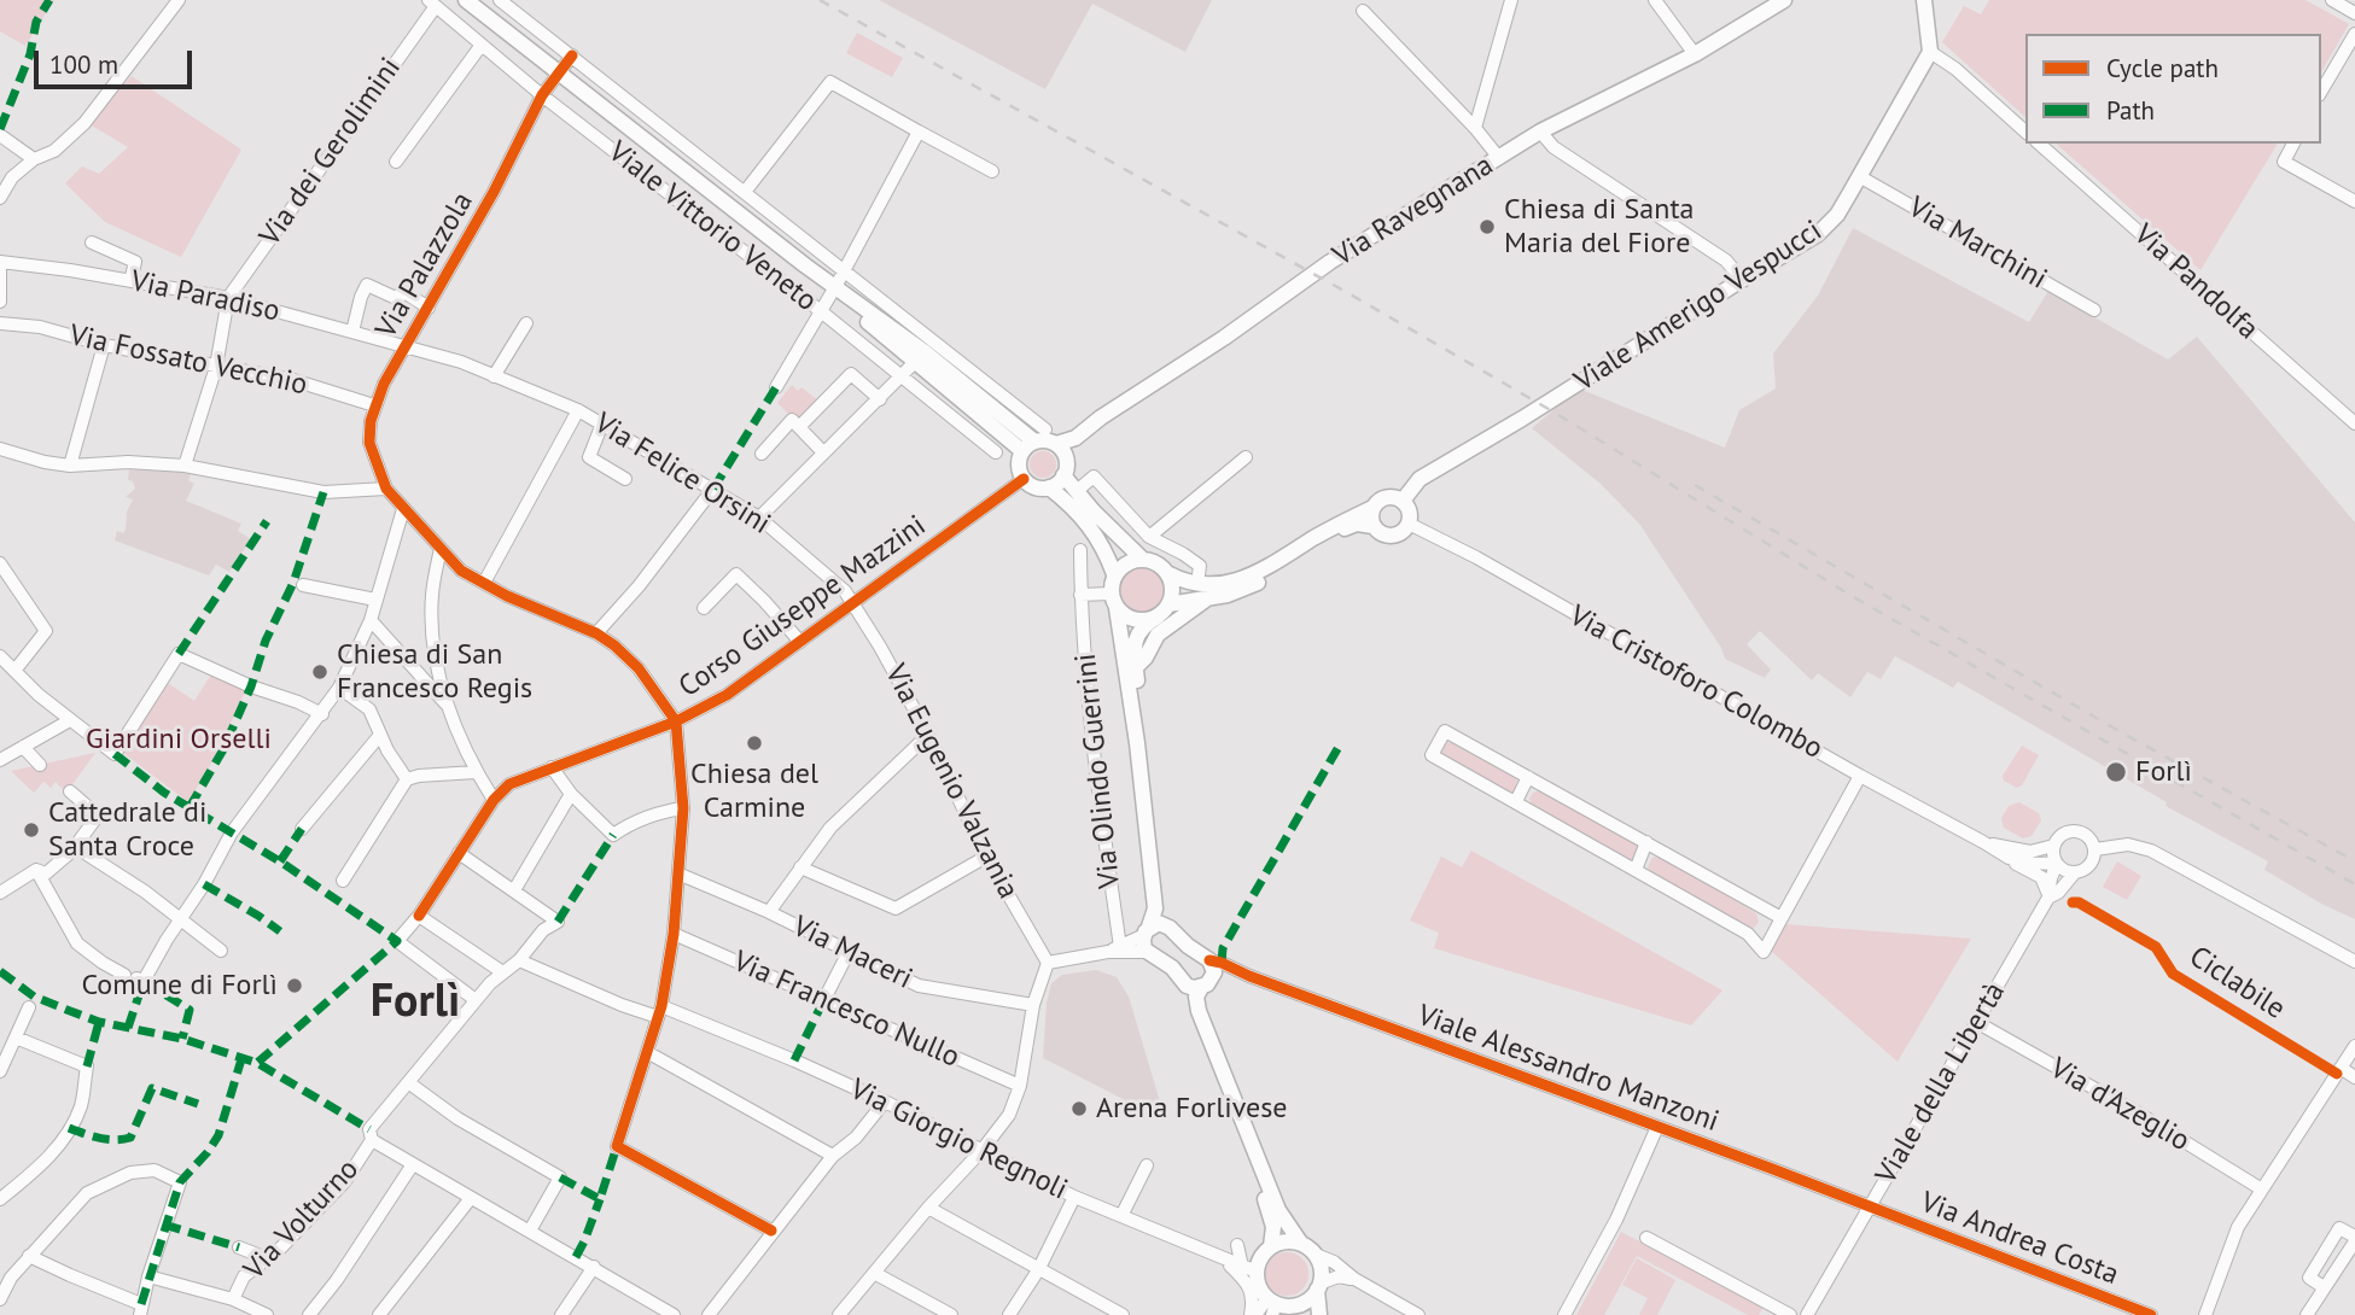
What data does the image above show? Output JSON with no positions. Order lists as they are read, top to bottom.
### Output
{
  "streets": {
    "main road": ["Via Ravegnana", "Viale Vittorio Veneto", "Viale Amerigo Vespucci"],
    "street": [
      "Via dei Gerolimini",
      "Via Marchini",
      "Via Palazzola",
      "Via Pandolfa",
      "Via Paradiso",
      "Via Fossato Vecchio",
      "Via Felice Orsini",
      "Corso Giuseppe Mazzini",
      "Via Cristoforo Colombo",
      "Via Olindo Guerrini",
      "Via Eugenio Valzania",
      "Via Maceri",
      "Via Francesco Nullo",
      "Viale Alessandro Manzoni",
      "Viale della Libertà",
      "Via d'Azeglio",
      "Via Giorgio Regnoli",
      "Via Volturno",
      "Via Andrea Costa"
    ],
    "cycle path": ["Ciclabile"]
  },
  "crossings": [
    ["Via dei Gerolimini", "Viale Vittorio Veneto"],
    ["Via dei Gerolimini", "Via Paradiso"],
    ["Via Ravegnana", "Viale Vittorio Veneto"],
    ["Via Ravegnana", "Corso Giuseppe Mazzini"],
    ["Viale Vittorio Veneto", "Via Palazzola"],
    ["Viale Vittorio Veneto", "Corso Giuseppe Mazzini"],
    ["Via Marchini", "Viale Amerigo Vespucci"],
    ["Via Palazzola", "Via Paradiso"],
    ["Via Palazzola", "Via Fossato Vecchio"],
    ["Via Palazzola", "Via Felice Orsini"],
    ["Via Palazzola", "Corso Giuseppe Mazzini"],
    ["Via Paradiso", "Via Felice Orsini"],
    ["Viale Amerigo Vespucci", "Via Cristoforo Colombo"],
    ["Via Felice Orsini", "Corso Giuseppe Mazzini"],
    ["Via Felice Orsini", "Via Eugenio Valzania"],
    ["Corso Giuseppe Mazzini", "Via Eugenio Valzania"],
    ["Corso Giuseppe Mazzini", "Via Volturno"],
    ["Viale Alessandro Manzoni", "Viale della Libertà"],
    ["Viale Alessandro Manzoni", "Via Andrea Costa"],
    ["Viale della Libertà", "Via d'Azeglio"],
    ["Viale della Libertà", "Via Andrea Costa"],
    ["Via Giorgio Regnoli", "Via Volturno"]
  ],
  "districts": ["Forlì"],
  "parks": ["Giardini Orselli"],
  "places": [
    "Chiesa di Santa Maria del Fiore",
    "Chiesa di San Francesco Regis",
    "Chiesa del Carmine",
    "Forlì",
    "Cattedrale di Santa Croce",
    "Comune di Forlì",
    "Arena Forlivese"
  ],
  "legend": ["Cycle path", "Path"],
  "scale_bar": "100 m"
}
